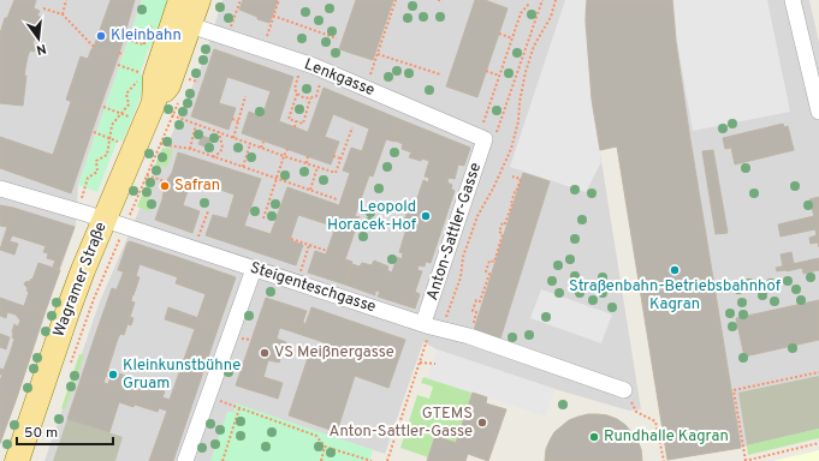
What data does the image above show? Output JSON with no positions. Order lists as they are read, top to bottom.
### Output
{
  "streets": {
    "main road": ["Wagramer Straße"],
    "street": ["Lenkgasse", "Anton-Sattler-Gasse", "Steigenteschgasse"]
  },
  "crossings": [
    ["Lenkgasse", "Anton-Sattler-Gasse"],
    ["Lenkgasse", "Wagramer Straße"],
    ["Anton-Sattler-Gasse", "Steigenteschgasse"],
    ["Wagramer Straße", "Steigenteschgasse"]
  ],
  "places": [
    "Kleinbahn",
    "Safran",
    "Leopold Horacek-Hof",
    "Straßenbahn-Betriebsbahnhof Kagran",
    "VS Meißnergasse",
    "Kleinkunstbühne Gruam",
    "GTEMS Anton-Sattler-Gasse",
    "Rundhalle Kagran"
  ],
  "scale_bar": "50 m",
  "north": "bottom"
}
